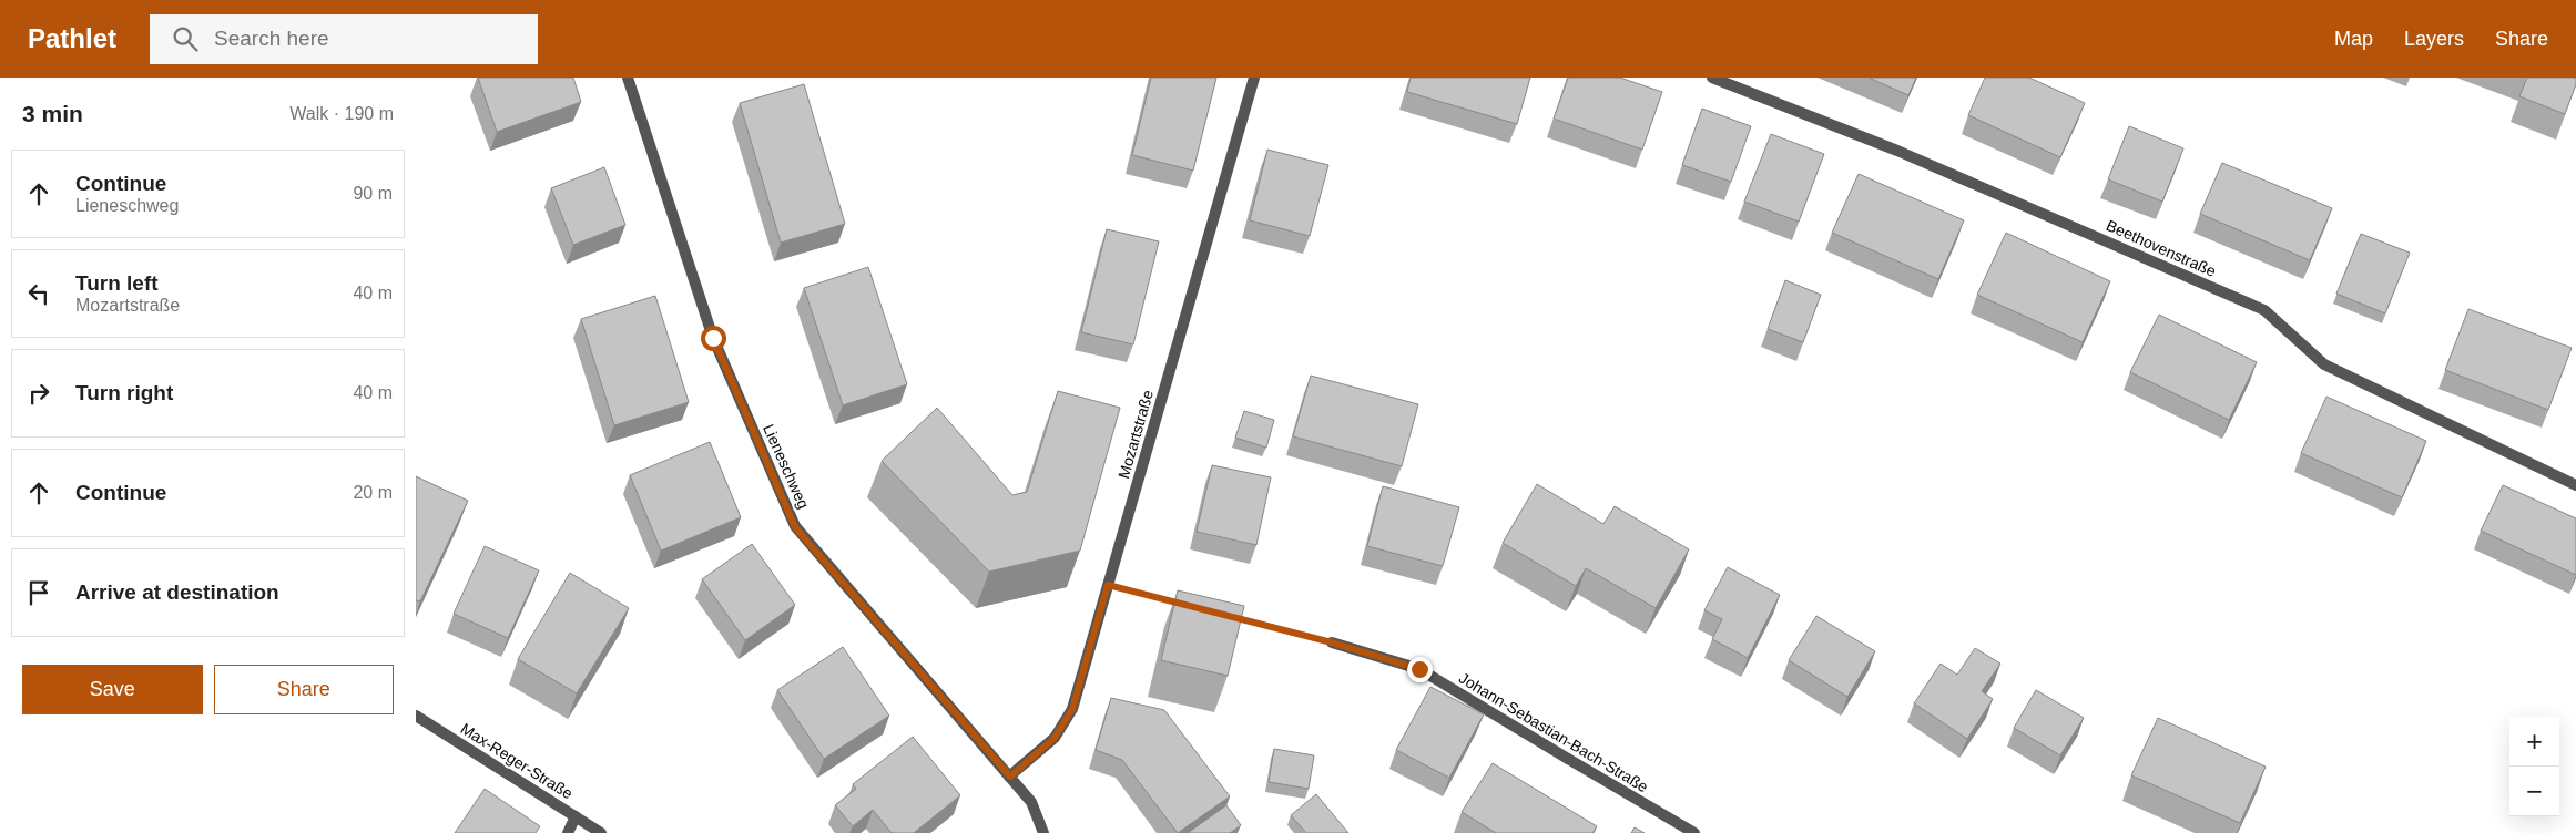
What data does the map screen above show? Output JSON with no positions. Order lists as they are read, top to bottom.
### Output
{
  "streets": {
    "street": [
      "Beethovenstraße",
      "Mozartstraße",
      "Lieneschweg",
      "Johann-Sebastian-Bach-Straße",
      "Max-Reger-Straße"
    ]
  },
  "crossings": [
    ["Mozartstraße", "Lieneschweg"]
  ],
  "page": {
    "header": "Pathlet",
    "search": "Search here",
    "nav": ["Map", "Layers", "Share"],
    "heading": ["3 min", "Walk · 190 m"],
    "list": [
      ["Continue", "Lieneschweg", "90 m"],
      ["Turn left", "Mozartstraße", "40 m"],
      ["Turn right", "40 m"],
      ["Continue", "20 m"],
      "Arrive at destination"
    ],
    "buttons": ["Save", "Share"],
    "map_buttons": ["+", "−"]
  }
}
